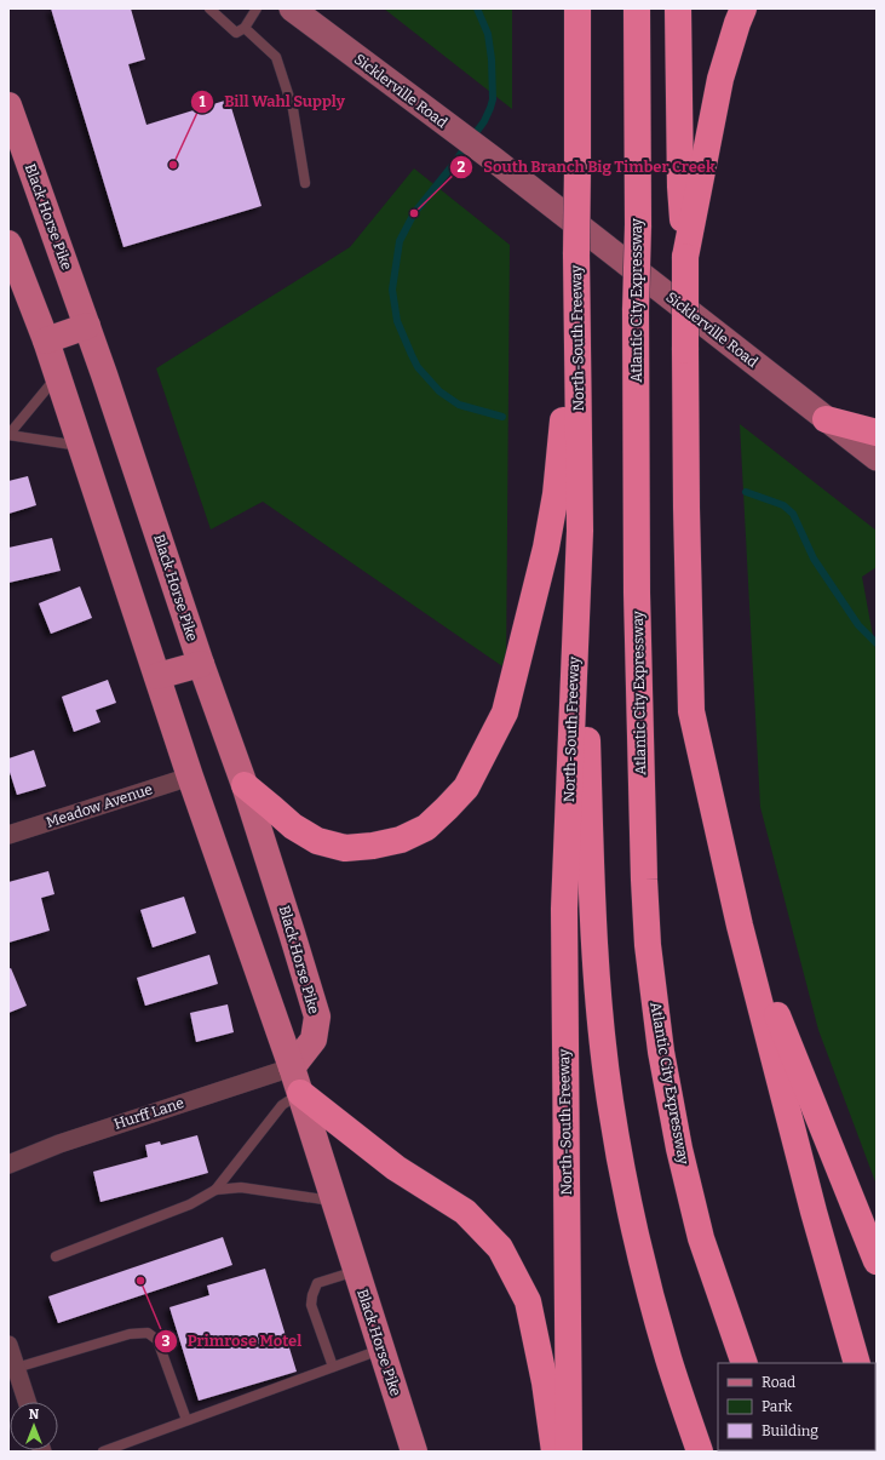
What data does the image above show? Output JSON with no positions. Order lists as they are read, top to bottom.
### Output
{
  "streets": {
    "highway": ["Atlantic City Expressway", "North-South Freeway"],
    "main road": ["Sicklerville Road", "Black Horse Pike"],
    "street": ["Meadow Avenue", "Hurff Lane"]
  },
  "crossings": [
    ["Black Horse Pike", "Meadow Avenue"],
    ["Black Horse Pike", "Hurff Lane"]
  ],
  "places": ["Bill Wahl Supply", "South Branch Big Timber Creek", "Primrose Motel"],
  "legend": ["Road", "Park", "Building"],
  "north": "top"
}
